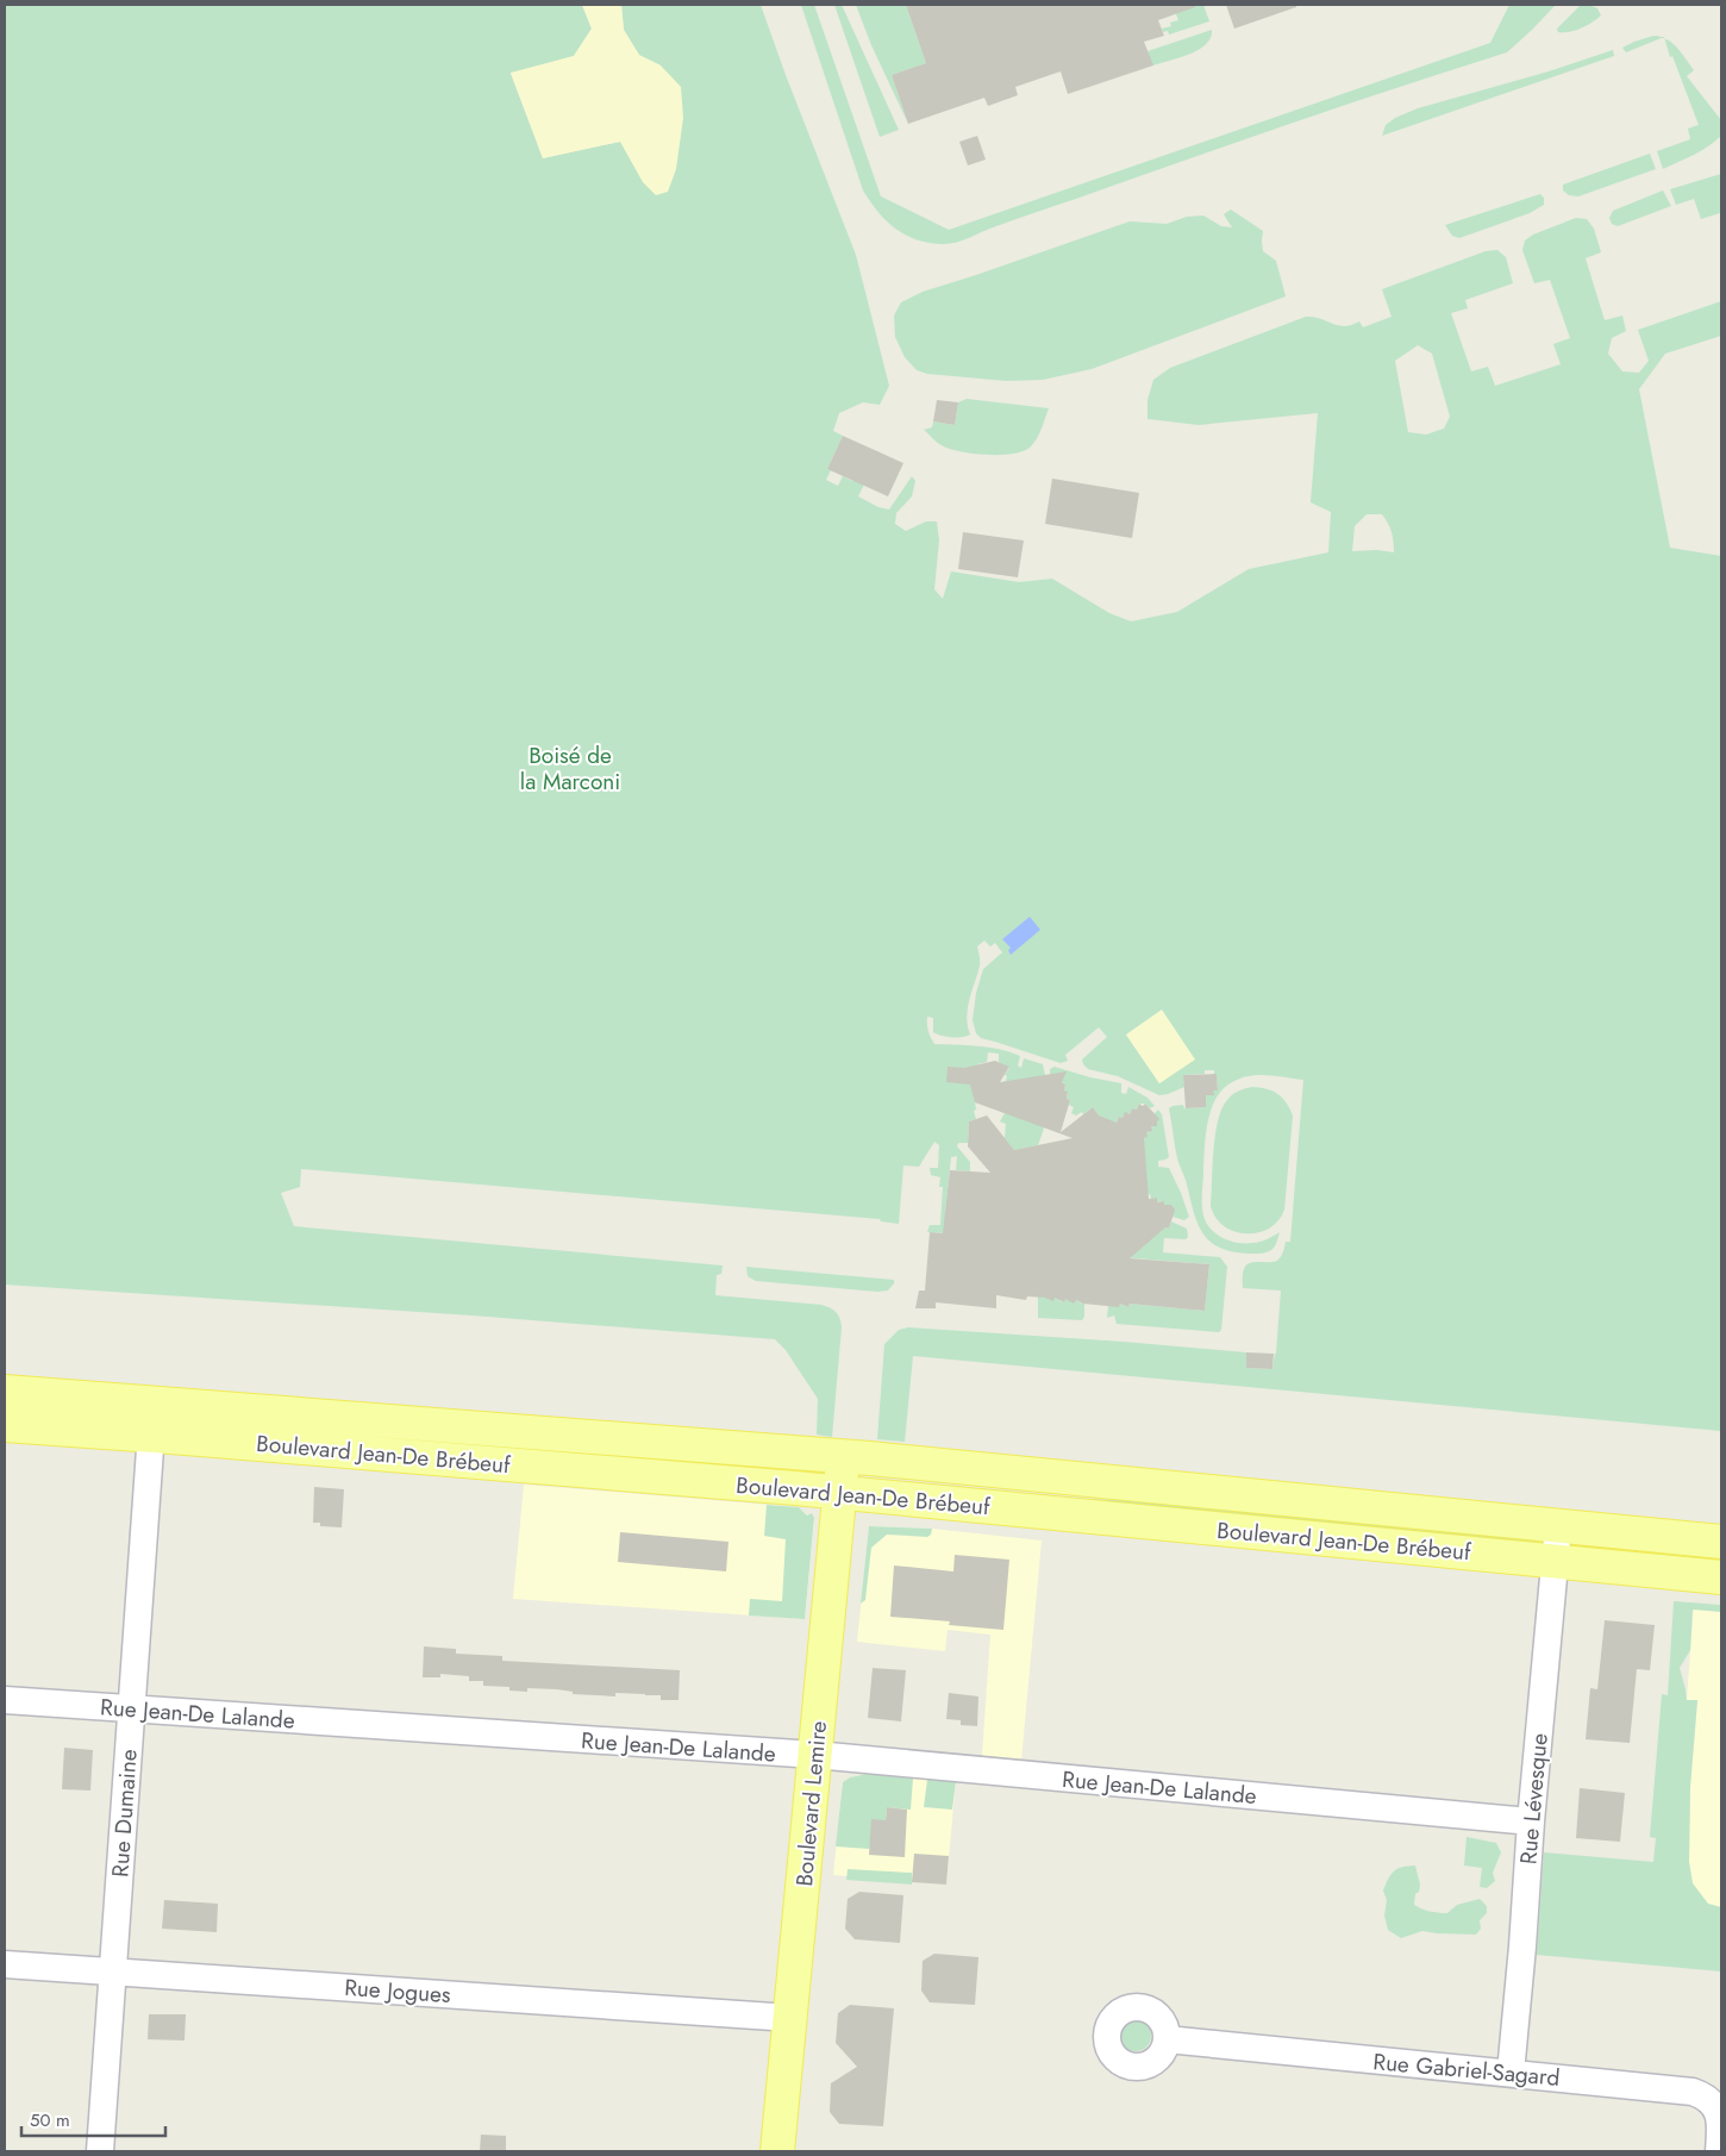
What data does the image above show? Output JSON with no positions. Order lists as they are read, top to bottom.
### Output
{
  "streets": {
    "main road": ["Boulevard Jean-De Brébeuf", "Boulevard Lemire"],
    "street": [
      "Rue Jean-De Lalande",
      "Rue Lévesque",
      "Rue Dumaine",
      "Rue Jogues",
      "Rue Gabriel-Sagard"
    ]
  },
  "crossings": [
    ["Boulevard Jean-De Brébeuf", "Rue Lévesque"],
    ["Boulevard Jean-De Brébeuf", "Boulevard Lemire"],
    ["Boulevard Jean-De Brébeuf", "Rue Dumaine"],
    ["Rue Jean-De Lalande", "Rue Lévesque"],
    ["Rue Jean-De Lalande", "Boulevard Lemire"],
    ["Rue Jean-De Lalande", "Rue Dumaine"],
    ["Rue Lévesque", "Rue Gabriel-Sagard"],
    ["Boulevard Lemire", "Rue Jogues"],
    ["Rue Dumaine", "Rue Jogues"]
  ],
  "parks": ["Boisé de la Marconi"],
  "scale_bar": "50 m"
}
